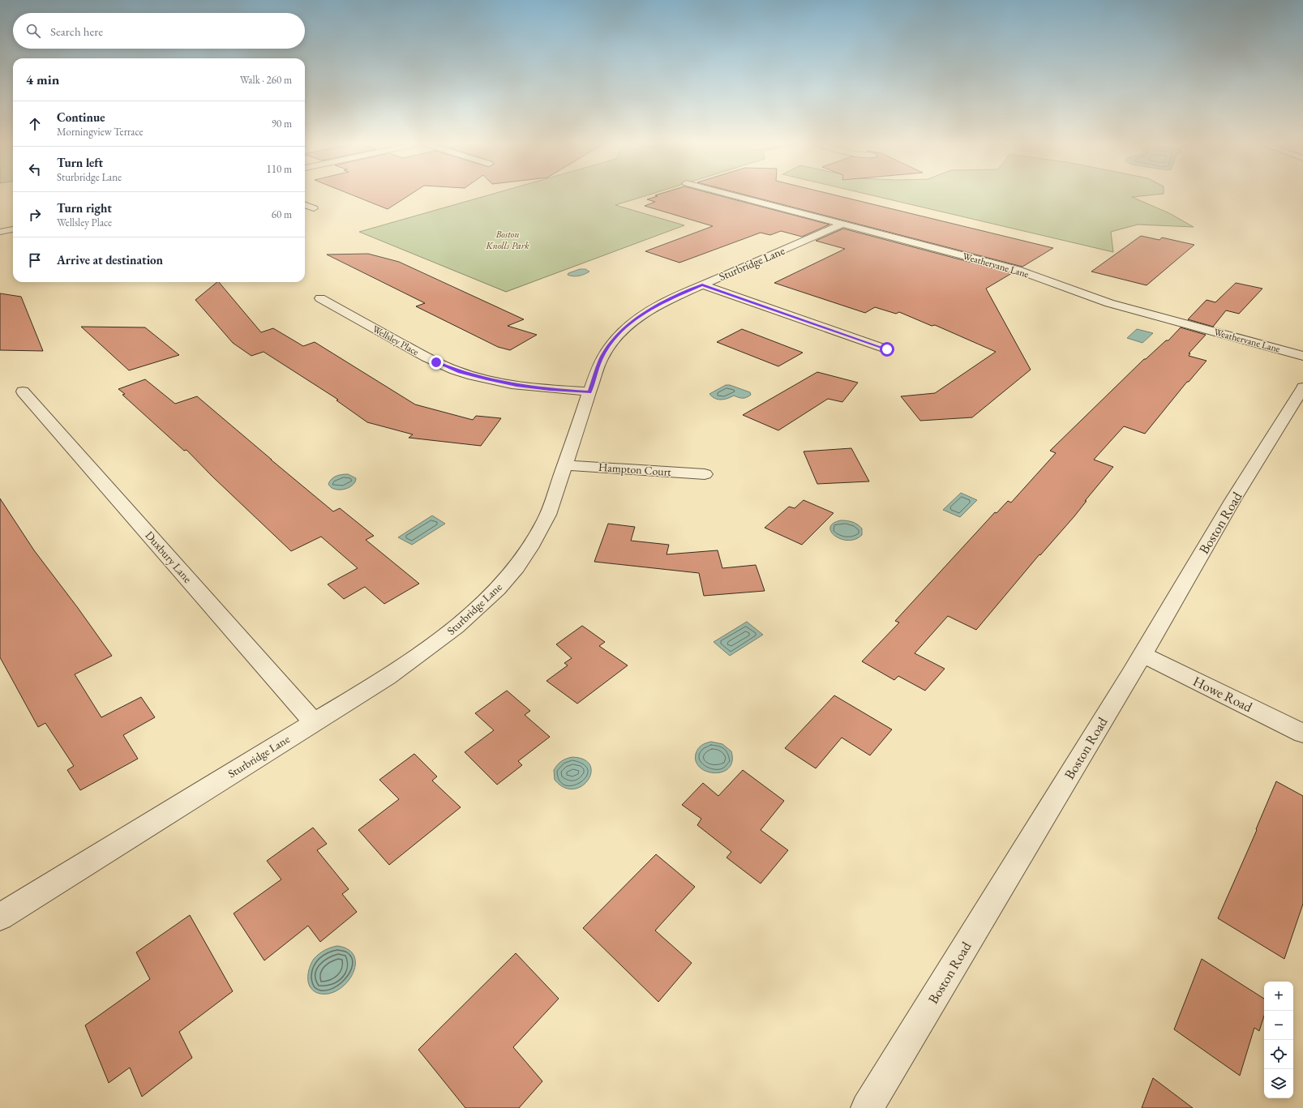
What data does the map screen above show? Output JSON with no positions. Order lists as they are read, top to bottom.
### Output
{
  "streets": {
    "street": [
      "Sturbridge Lane",
      "Weathervane Lane",
      "Wellsley Place",
      "Hampton Court",
      "Boston Road",
      "Duxbury Lane",
      "Howe Road"
    ]
  },
  "crossings": [
    ["Sturbridge Lane", "Weathervane Lane"],
    ["Sturbridge Lane", "Wellsley Place"],
    ["Sturbridge Lane", "Hampton Court"],
    ["Sturbridge Lane", "Duxbury Lane"],
    ["Boston Road", "Howe Road"]
  ],
  "parks": ["Boston Knolls Park"],
  "page": {
    "search": "Search here",
    "heading": ["4 min", "Walk · 260 m"],
    "list": [
      ["Continue", "Morningview Terrace", "90 m"],
      ["Turn left", "Sturbridge Lane", "110 m"],
      ["Turn right", "Wellsley Place", "60 m"],
      "Arrive at destination"
    ],
    "map_buttons": ["+", "−"]
  }
}
